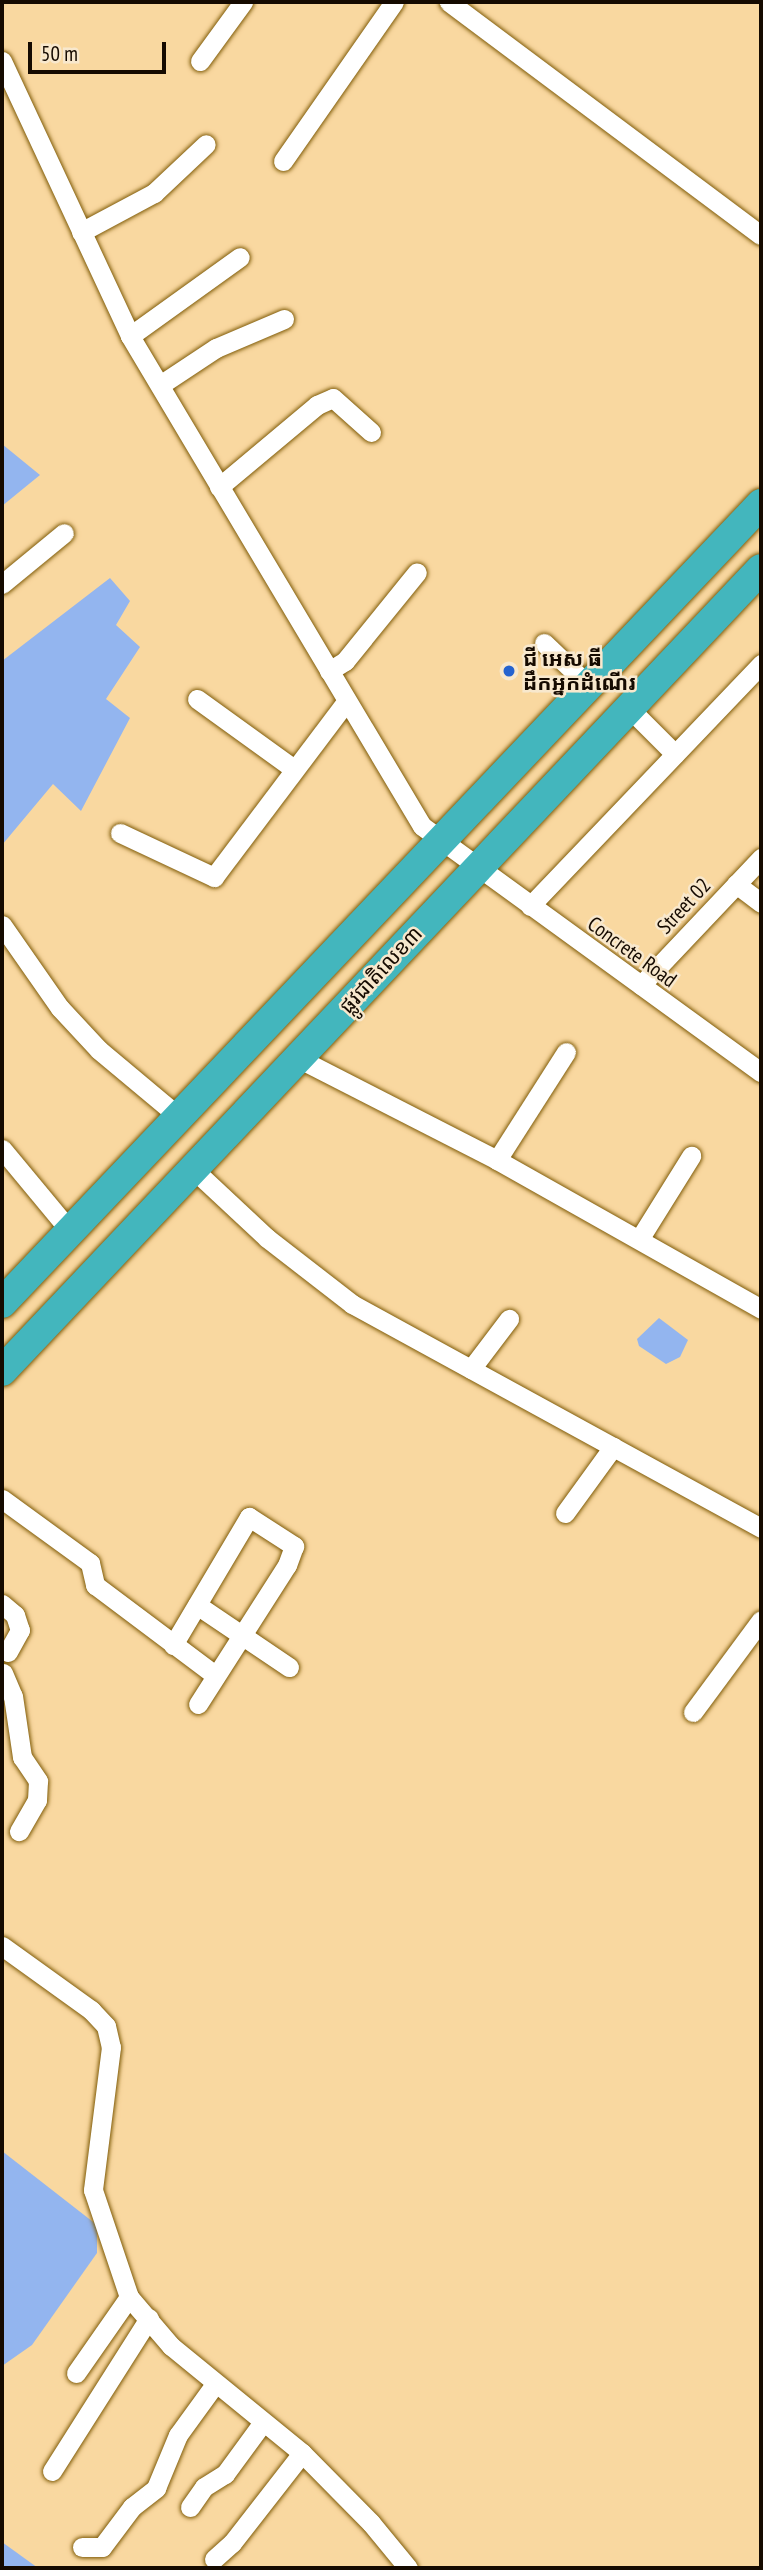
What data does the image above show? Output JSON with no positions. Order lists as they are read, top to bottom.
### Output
{
  "streets": {
    "highway": ["ផ្លូវជាតិលេខ៣"],
    "street": ["Street 02", "Concrete Road"]
  },
  "crossings": [
    ["Street 02", "Concrete Road"],
    ["Concrete Road", "ផ្លូវជាតិលេខ៣"]
  ],
  "places": ["ជី អេស ធី ដឹកអ្នកដំណើរ"],
  "scale_bar": "50 m"
}
